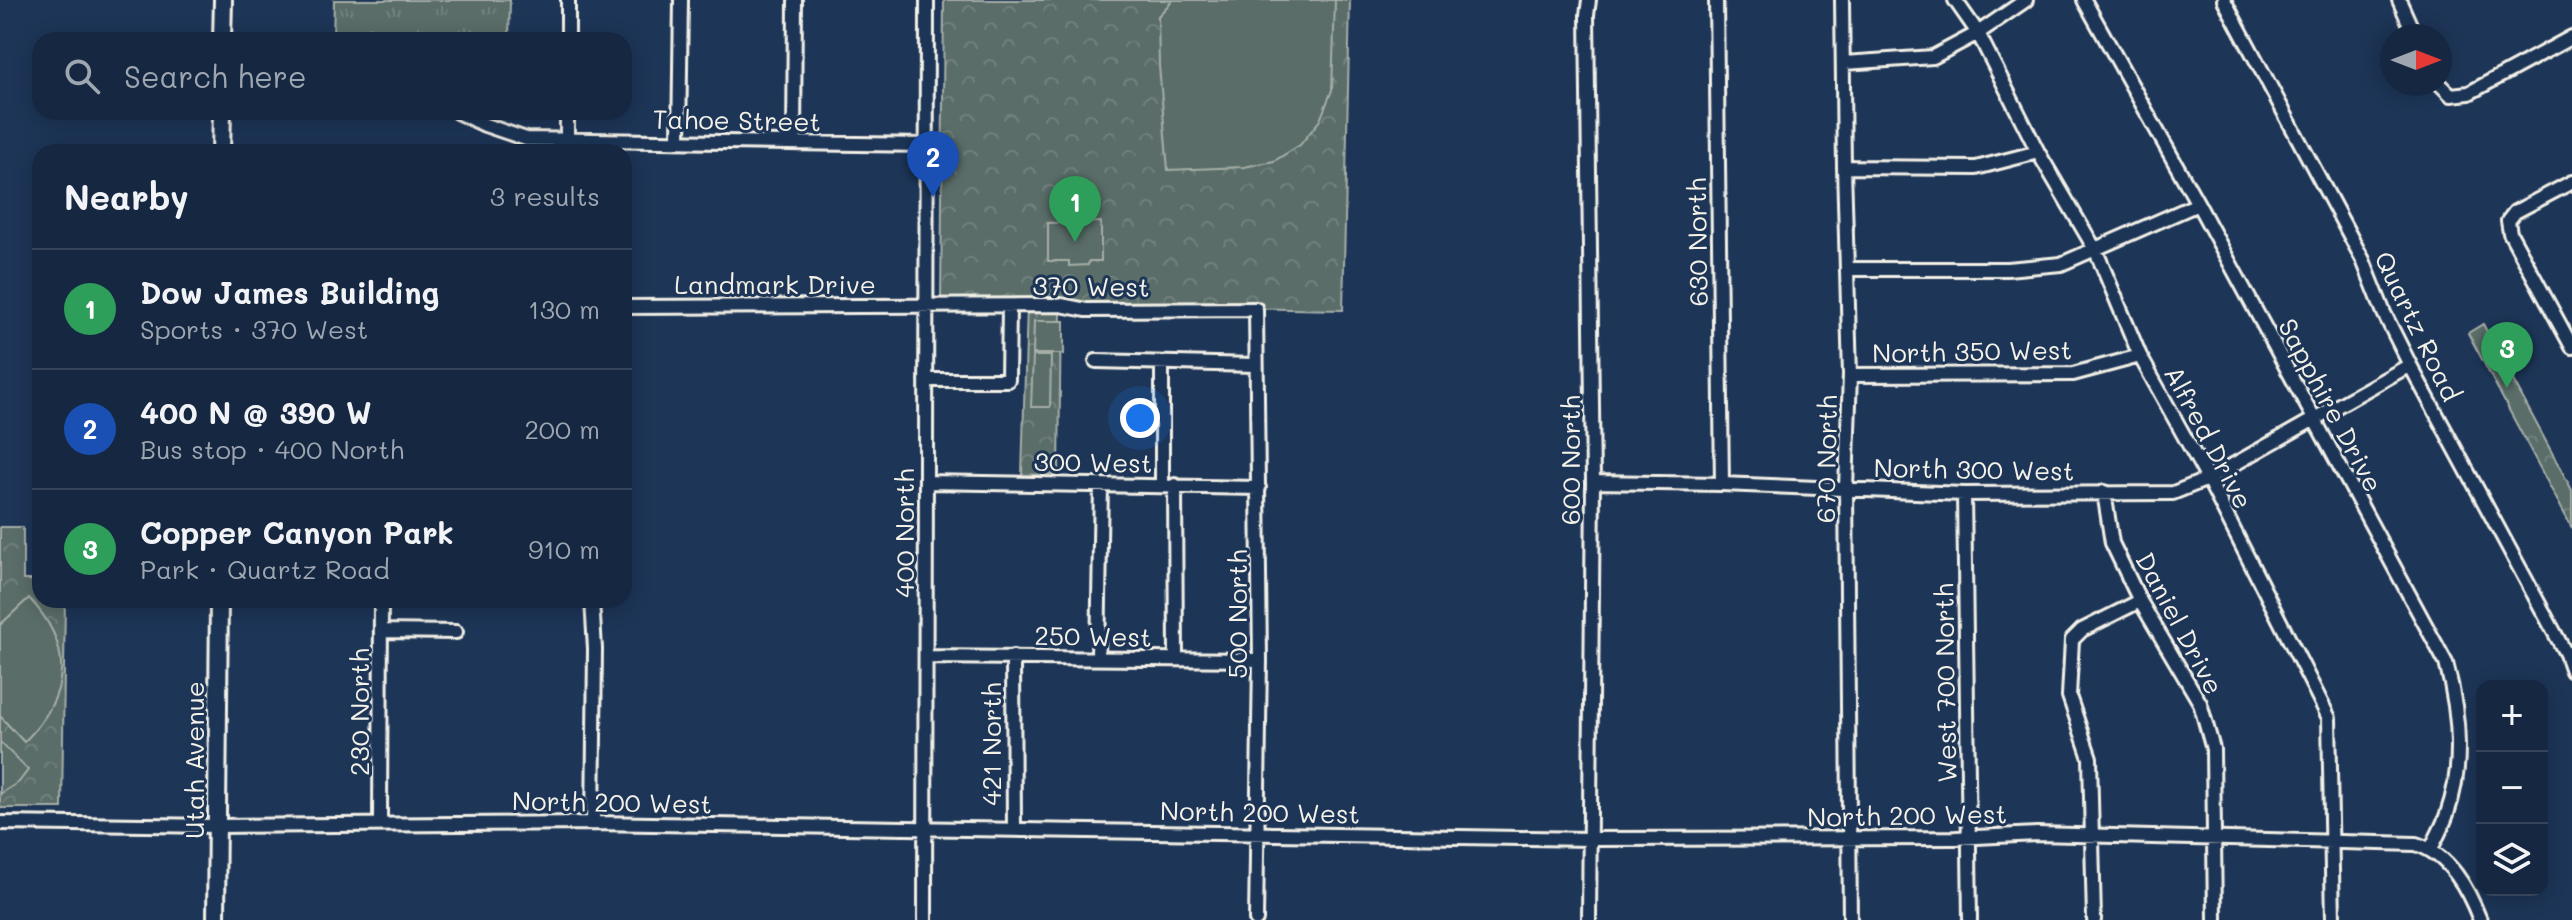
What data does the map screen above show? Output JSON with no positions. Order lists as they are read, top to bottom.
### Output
{
  "streets": {
    "main road": ["Utah Avenue"],
    "street": [
      "Tahoe Street",
      "630 North",
      "Landmark Drive",
      "370 West",
      "Quartz Road",
      "North 350 West",
      "Sapphire Drive",
      "Alfred Drive",
      "670 North",
      "600 North",
      "300 West",
      "North 300 West",
      "400 North",
      "500 North",
      "Daniel Drive",
      "250 West",
      "West 700 North",
      "230 North",
      "421 North",
      "North 200 West"
    ]
  },
  "crossings": [
    ["Tahoe Street", "400 North"],
    ["630 North", "North 300 West"],
    ["Landmark Drive", "370 West"],
    ["Landmark Drive", "400 North"],
    ["370 West", "400 North"],
    ["370 West", "500 North"],
    ["Quartz Road", "North 300 West"],
    ["North 350 West", "Alfred Drive"],
    ["North 350 West", "670 North"],
    ["Sapphire Drive", "North 300 West"],
    ["Sapphire Drive", "North 200 West"],
    ["Alfred Drive", "North 300 West"],
    ["Alfred Drive", "North 200 West"],
    ["670 North", "North 300 West"],
    ["670 North", "North 200 West"],
    ["600 North", "North 300 West"],
    ["600 North", "North 200 West"],
    ["300 West", "400 North"],
    ["300 West", "500 North"],
    ["North 300 West", "Daniel Drive"],
    ["North 300 West", "West 700 North"],
    ["400 North", "250 West"],
    ["400 North", "North 200 West"],
    ["500 North", "250 West"],
    ["500 North", "North 200 West"],
    ["Daniel Drive", "North 200 West"],
    ["250 West", "421 North"],
    ["West 700 North", "North 200 West"],
    ["230 North", "North 200 West"],
    ["421 North", "North 200 West"],
    ["Utah Avenue", "North 200 West"]
  ],
  "north": "right",
  "page": {
    "search": "Search here",
    "pins": ["2", "1", "3"],
    "heading": ["Nearby", "3 results"],
    "list": [
      {
        "mark": "1",
        "name": "Dow James Building",
        "note": "Sports · 370 West",
        "value": "130 m"
      },
      {
        "mark": "2",
        "name": "400 N @ 390 W",
        "note": "Bus stop · 400 North",
        "value": "200 m"
      },
      {
        "mark": "3",
        "name": "Copper Canyon Park",
        "note": "Park · Quartz Road",
        "value": "910 m"
      }
    ],
    "map_buttons": ["+", "−"]
  }
}
